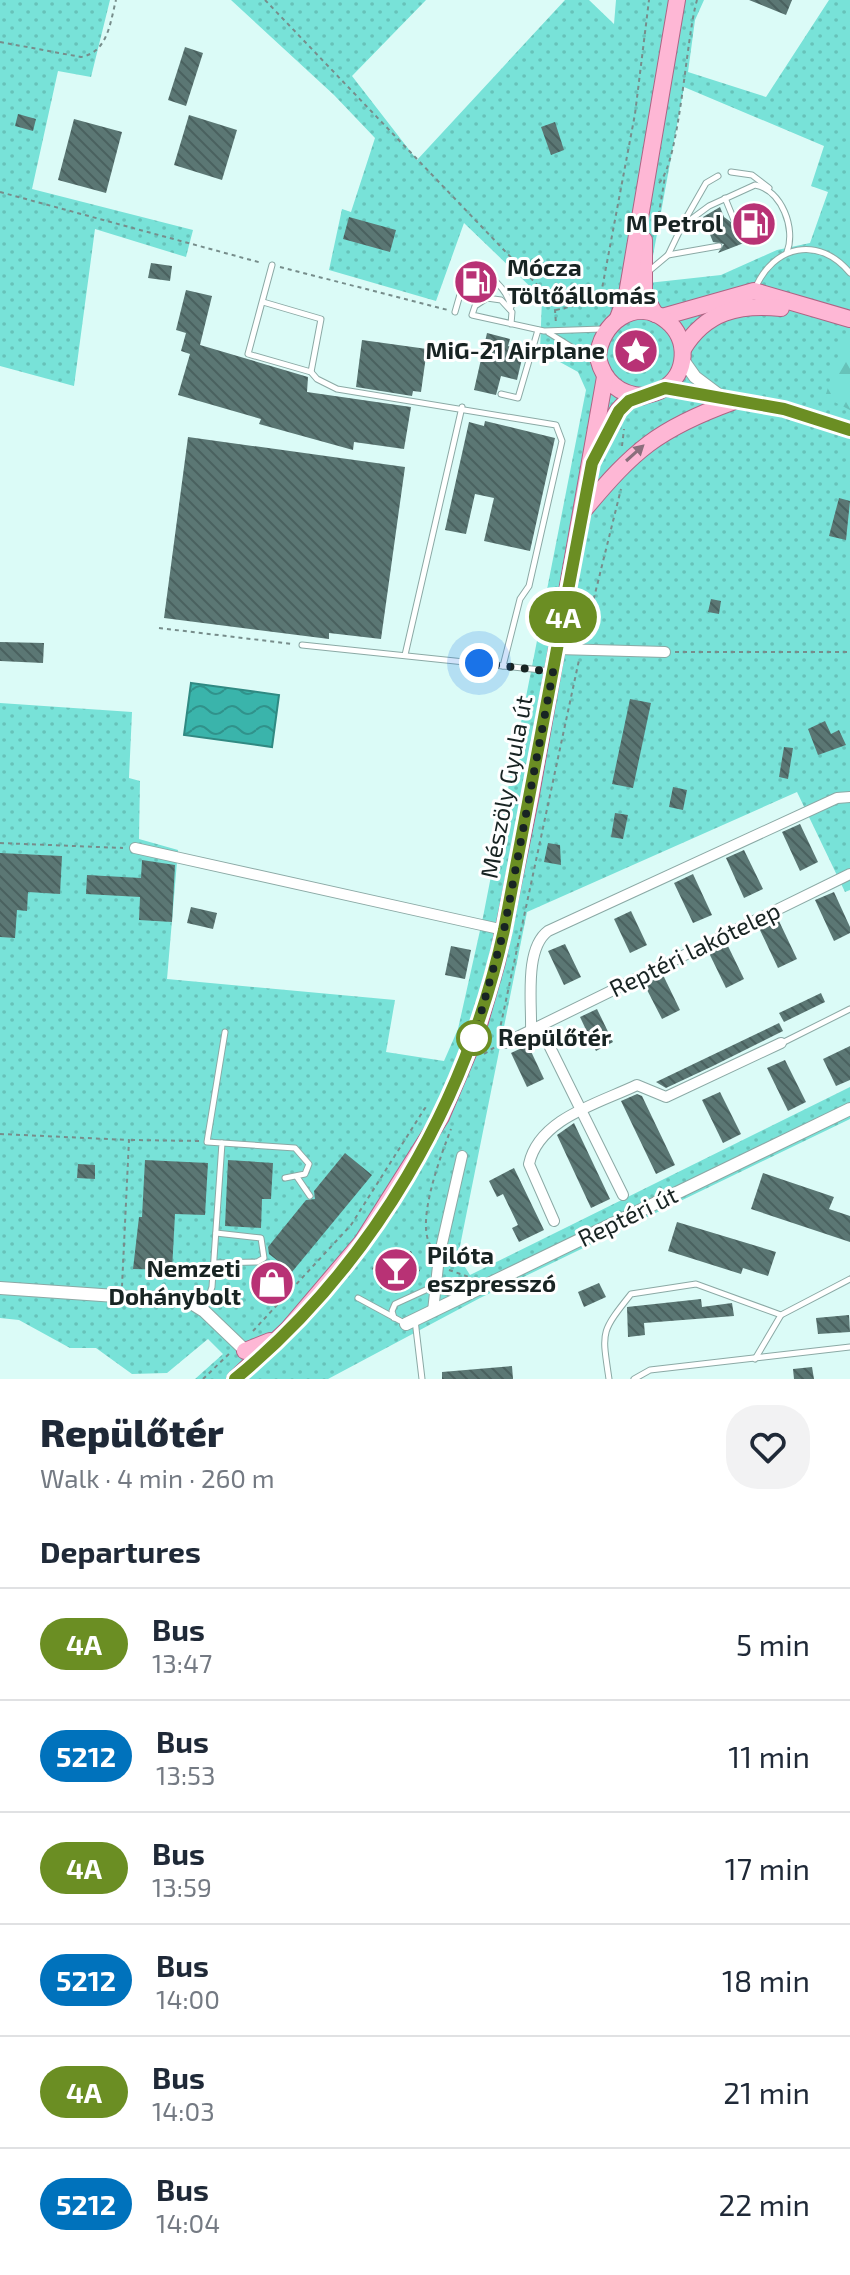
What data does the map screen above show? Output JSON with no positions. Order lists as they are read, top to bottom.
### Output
{
  "streets": {
    "main road": ["Mészöly Gyula út"],
    "street": ["Reptéri lakótelep", "Reptéri út"]
  },
  "places": {
    "fuel station": ["M Petrol", "Mócza Töltőállomás"],
    "place": ["MiG-21 Airplane"],
    "other": ["Repülőtér"],
    "bar": ["Pilóta eszpresszó"],
    "shop": ["Nemzeti Dohánybolt"]
  },
  "lines": ["bus line 4A"],
  "page": {
    "on_map": "4A",
    "heading": [
      ["Repülőtér", "Walk · 4 min · 260 m"],
      "Departures"
    ],
    "list": [
      {
        "mark": "4A",
        "name": "Bus",
        "note": "13:47",
        "value": "5 min"
      },
      {
        "mark": "5212",
        "name": "Bus",
        "note": "13:53",
        "value": "11 min"
      },
      {
        "mark": "4A",
        "name": "Bus",
        "note": "13:59",
        "value": "17 min"
      },
      {
        "mark": "5212",
        "name": "Bus",
        "note": "14:00",
        "value": "18 min"
      },
      {
        "mark": "4A",
        "name": "Bus",
        "note": "14:03",
        "value": "21 min"
      },
      {
        "mark": "5212",
        "name": "Bus",
        "note": "14:04",
        "value": "22 min"
      }
    ]
  }
}
